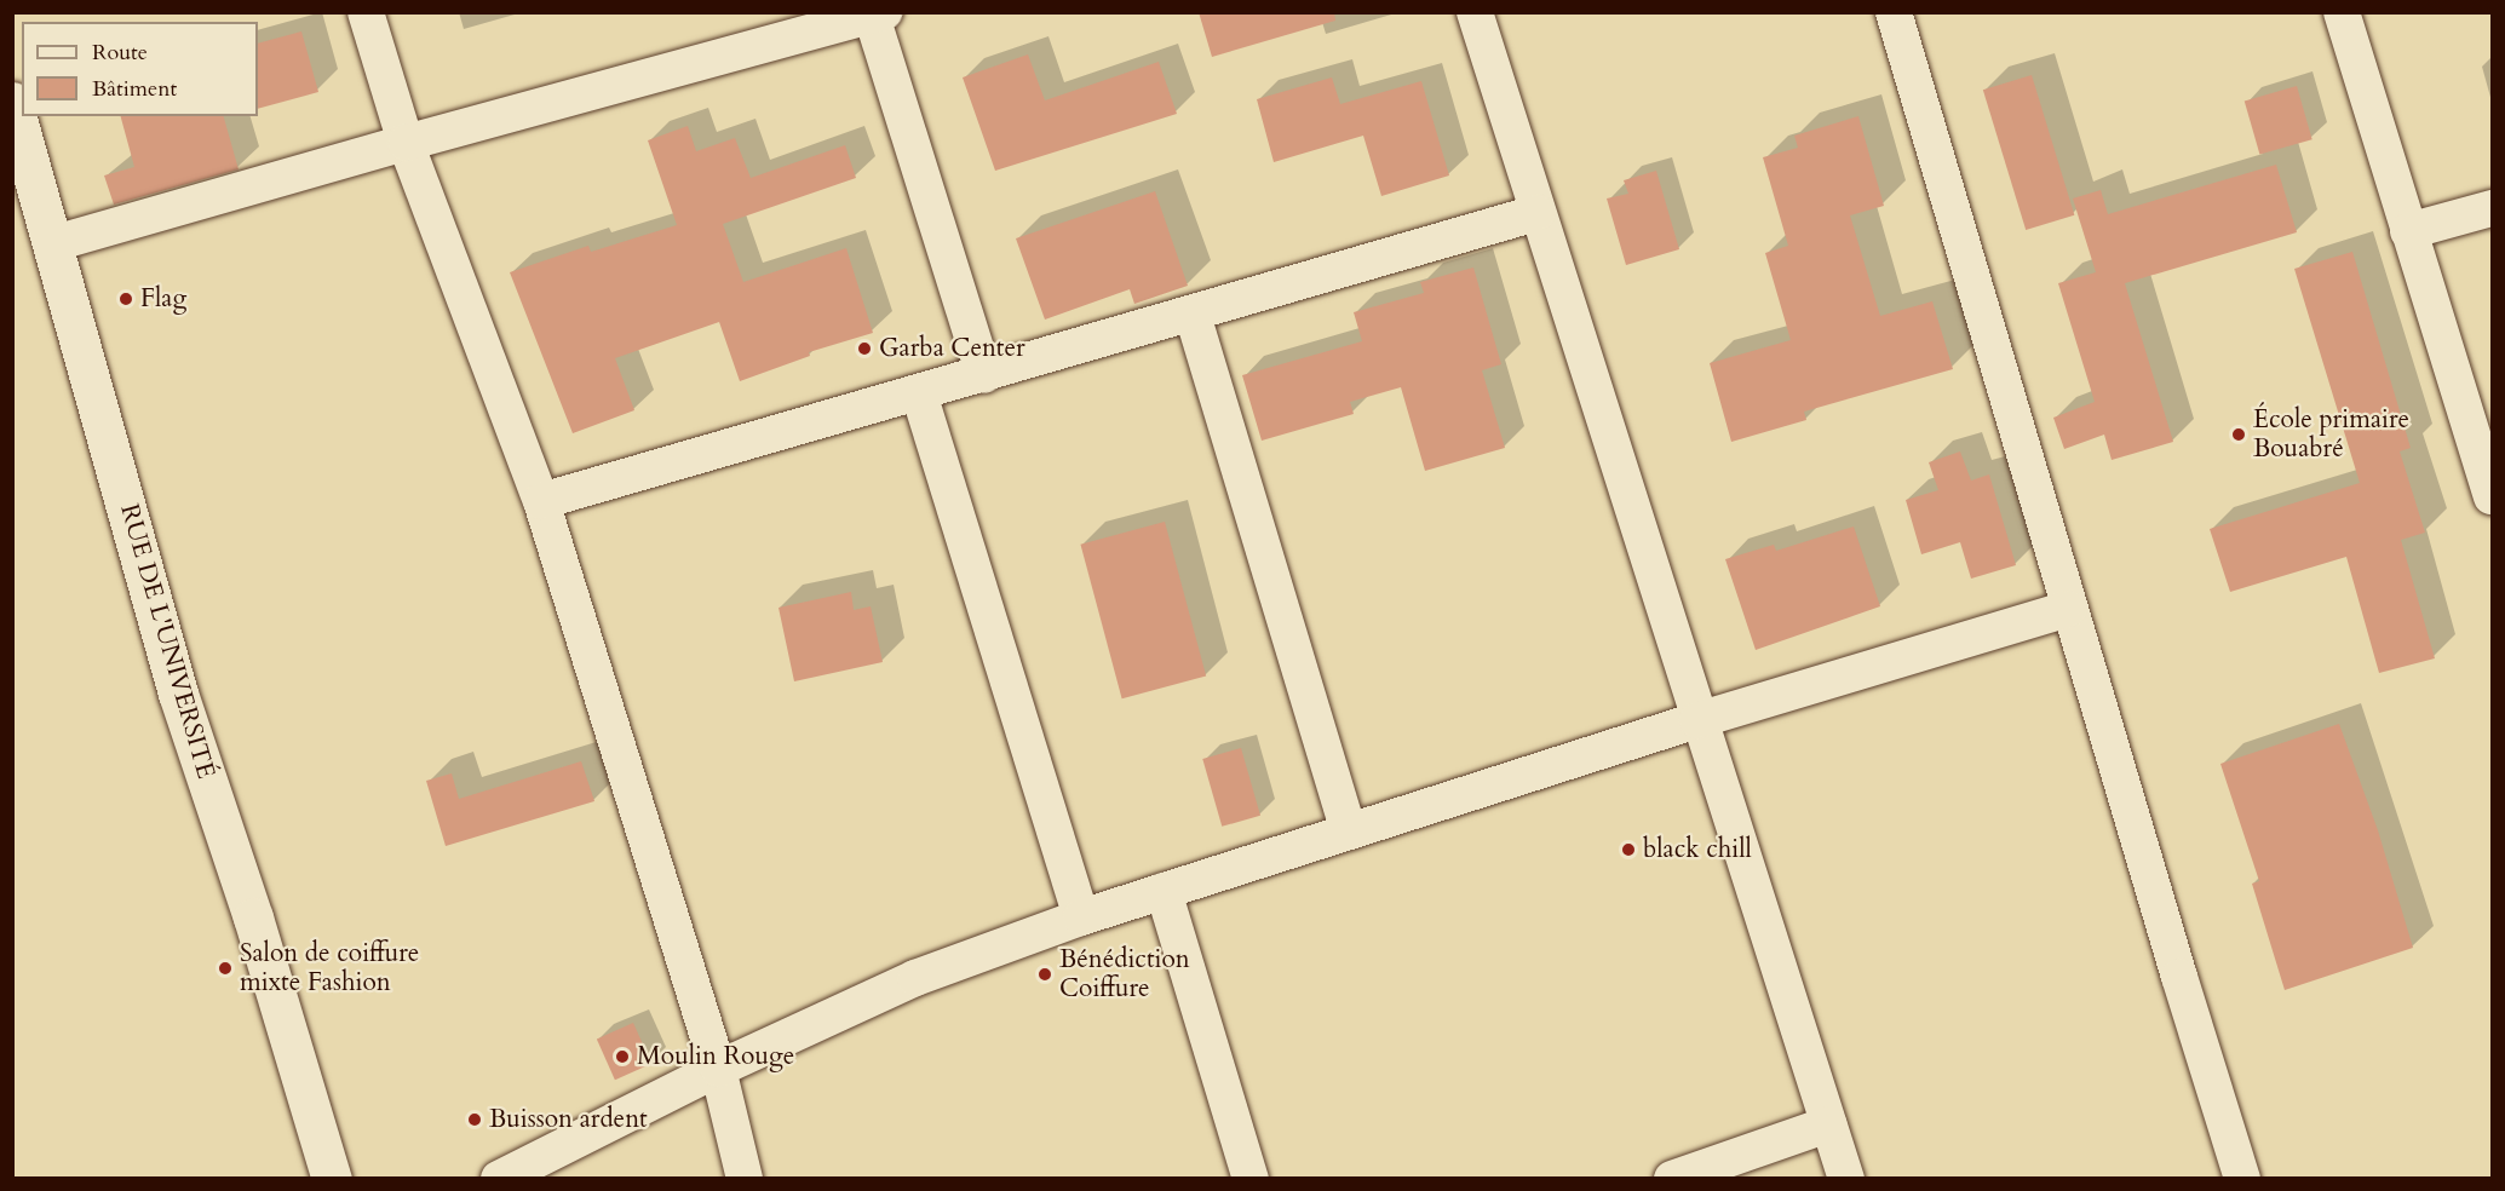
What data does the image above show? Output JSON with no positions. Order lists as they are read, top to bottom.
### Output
{
  "streets": {
    "street": ["RUE DE L'UNIVERSITÉ"]
  },
  "places": [
    "Flag",
    "Garba Center",
    "École primaire Bouabré",
    "black chill",
    "Salon de coiffure mixte Fashion",
    "Bénédiction Coiffure",
    "Moulin Rouge",
    "Buisson ardent"
  ],
  "legend": ["Route", "Bâtiment"]
}
